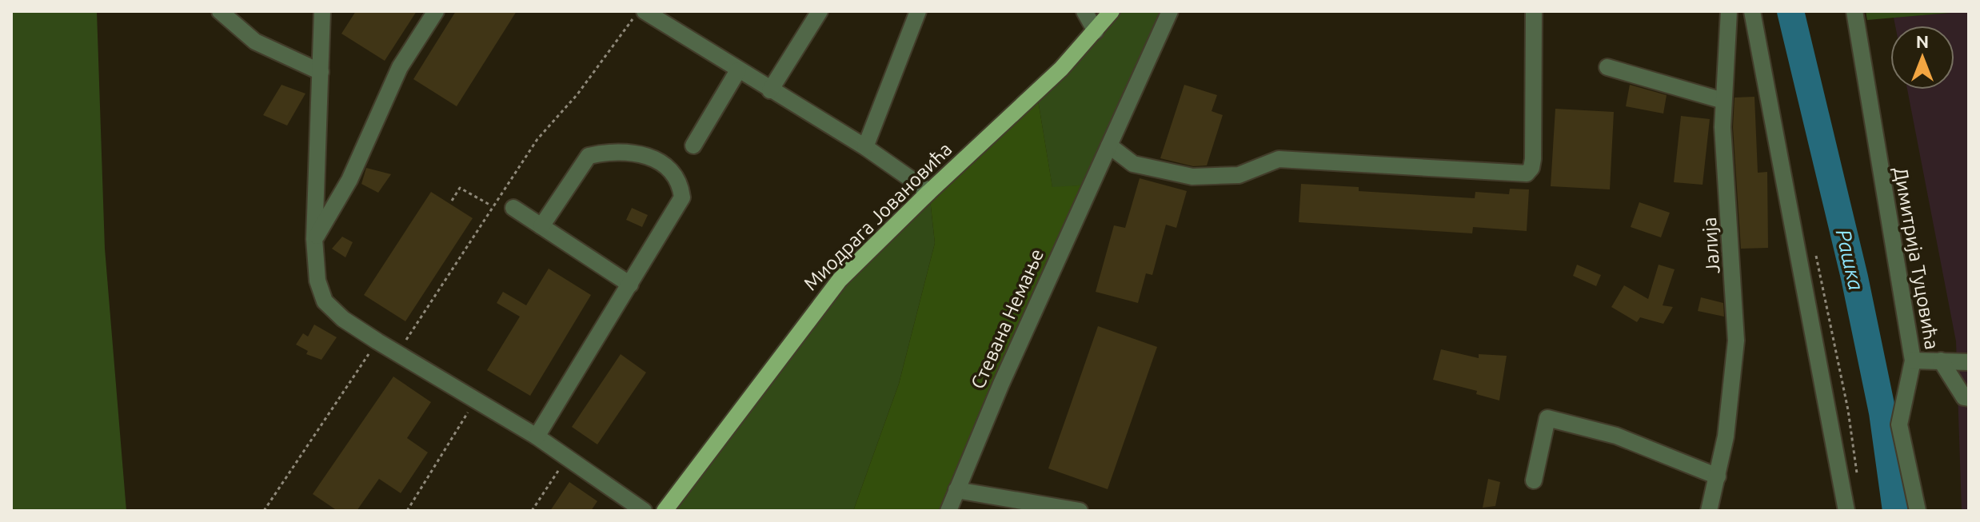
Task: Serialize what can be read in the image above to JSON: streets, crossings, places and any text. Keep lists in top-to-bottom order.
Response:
{
  "streets": {
    "main road": ["Миодрага Јовановића"],
    "street": ["Јалија", "Димитрија Туцовића", "Стевана Немање"]
  },
  "water": ["Рашка"],
  "north": "top"
}
